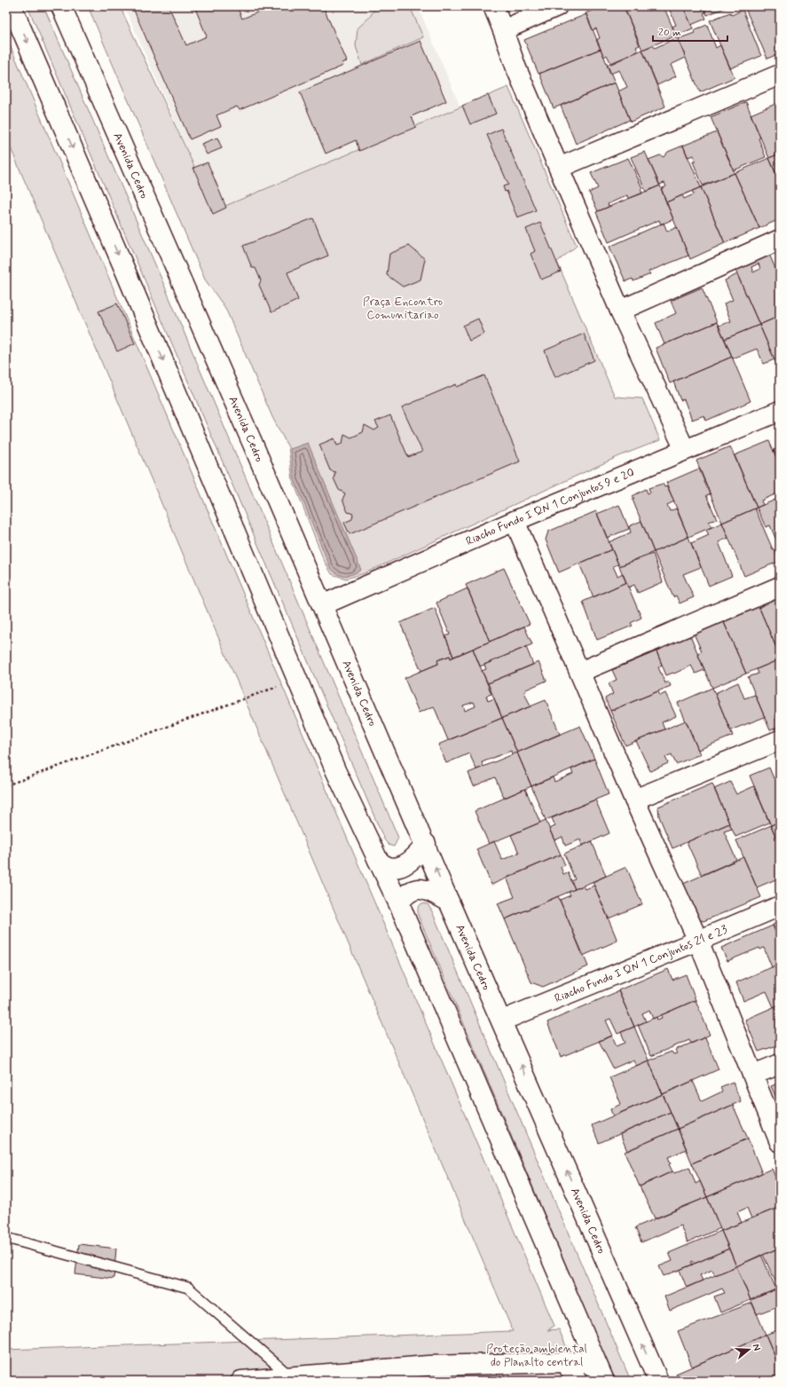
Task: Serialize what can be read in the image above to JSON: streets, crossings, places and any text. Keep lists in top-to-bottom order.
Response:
{
  "streets": {
    "street": ["Avenida Cedro", "Riacho Fundo I QN 1 Conjuntos 9 e 20", "Riacho Fundo I QN 1 Conjuntos 21 e 23"]
  },
  "crossings": [
    ["Avenida Cedro", "Riacho Fundo I QN 1 Conjuntos 9 e 20"],
    ["Avenida Cedro", "Riacho Fundo I QN 1 Conjuntos 21 e 23"]
  ],
  "parks": ["Praça Encontro Comunitariao", "Proteção ambiental do Planalto central"],
  "scale_bar": "20 m",
  "north": "right"
}
